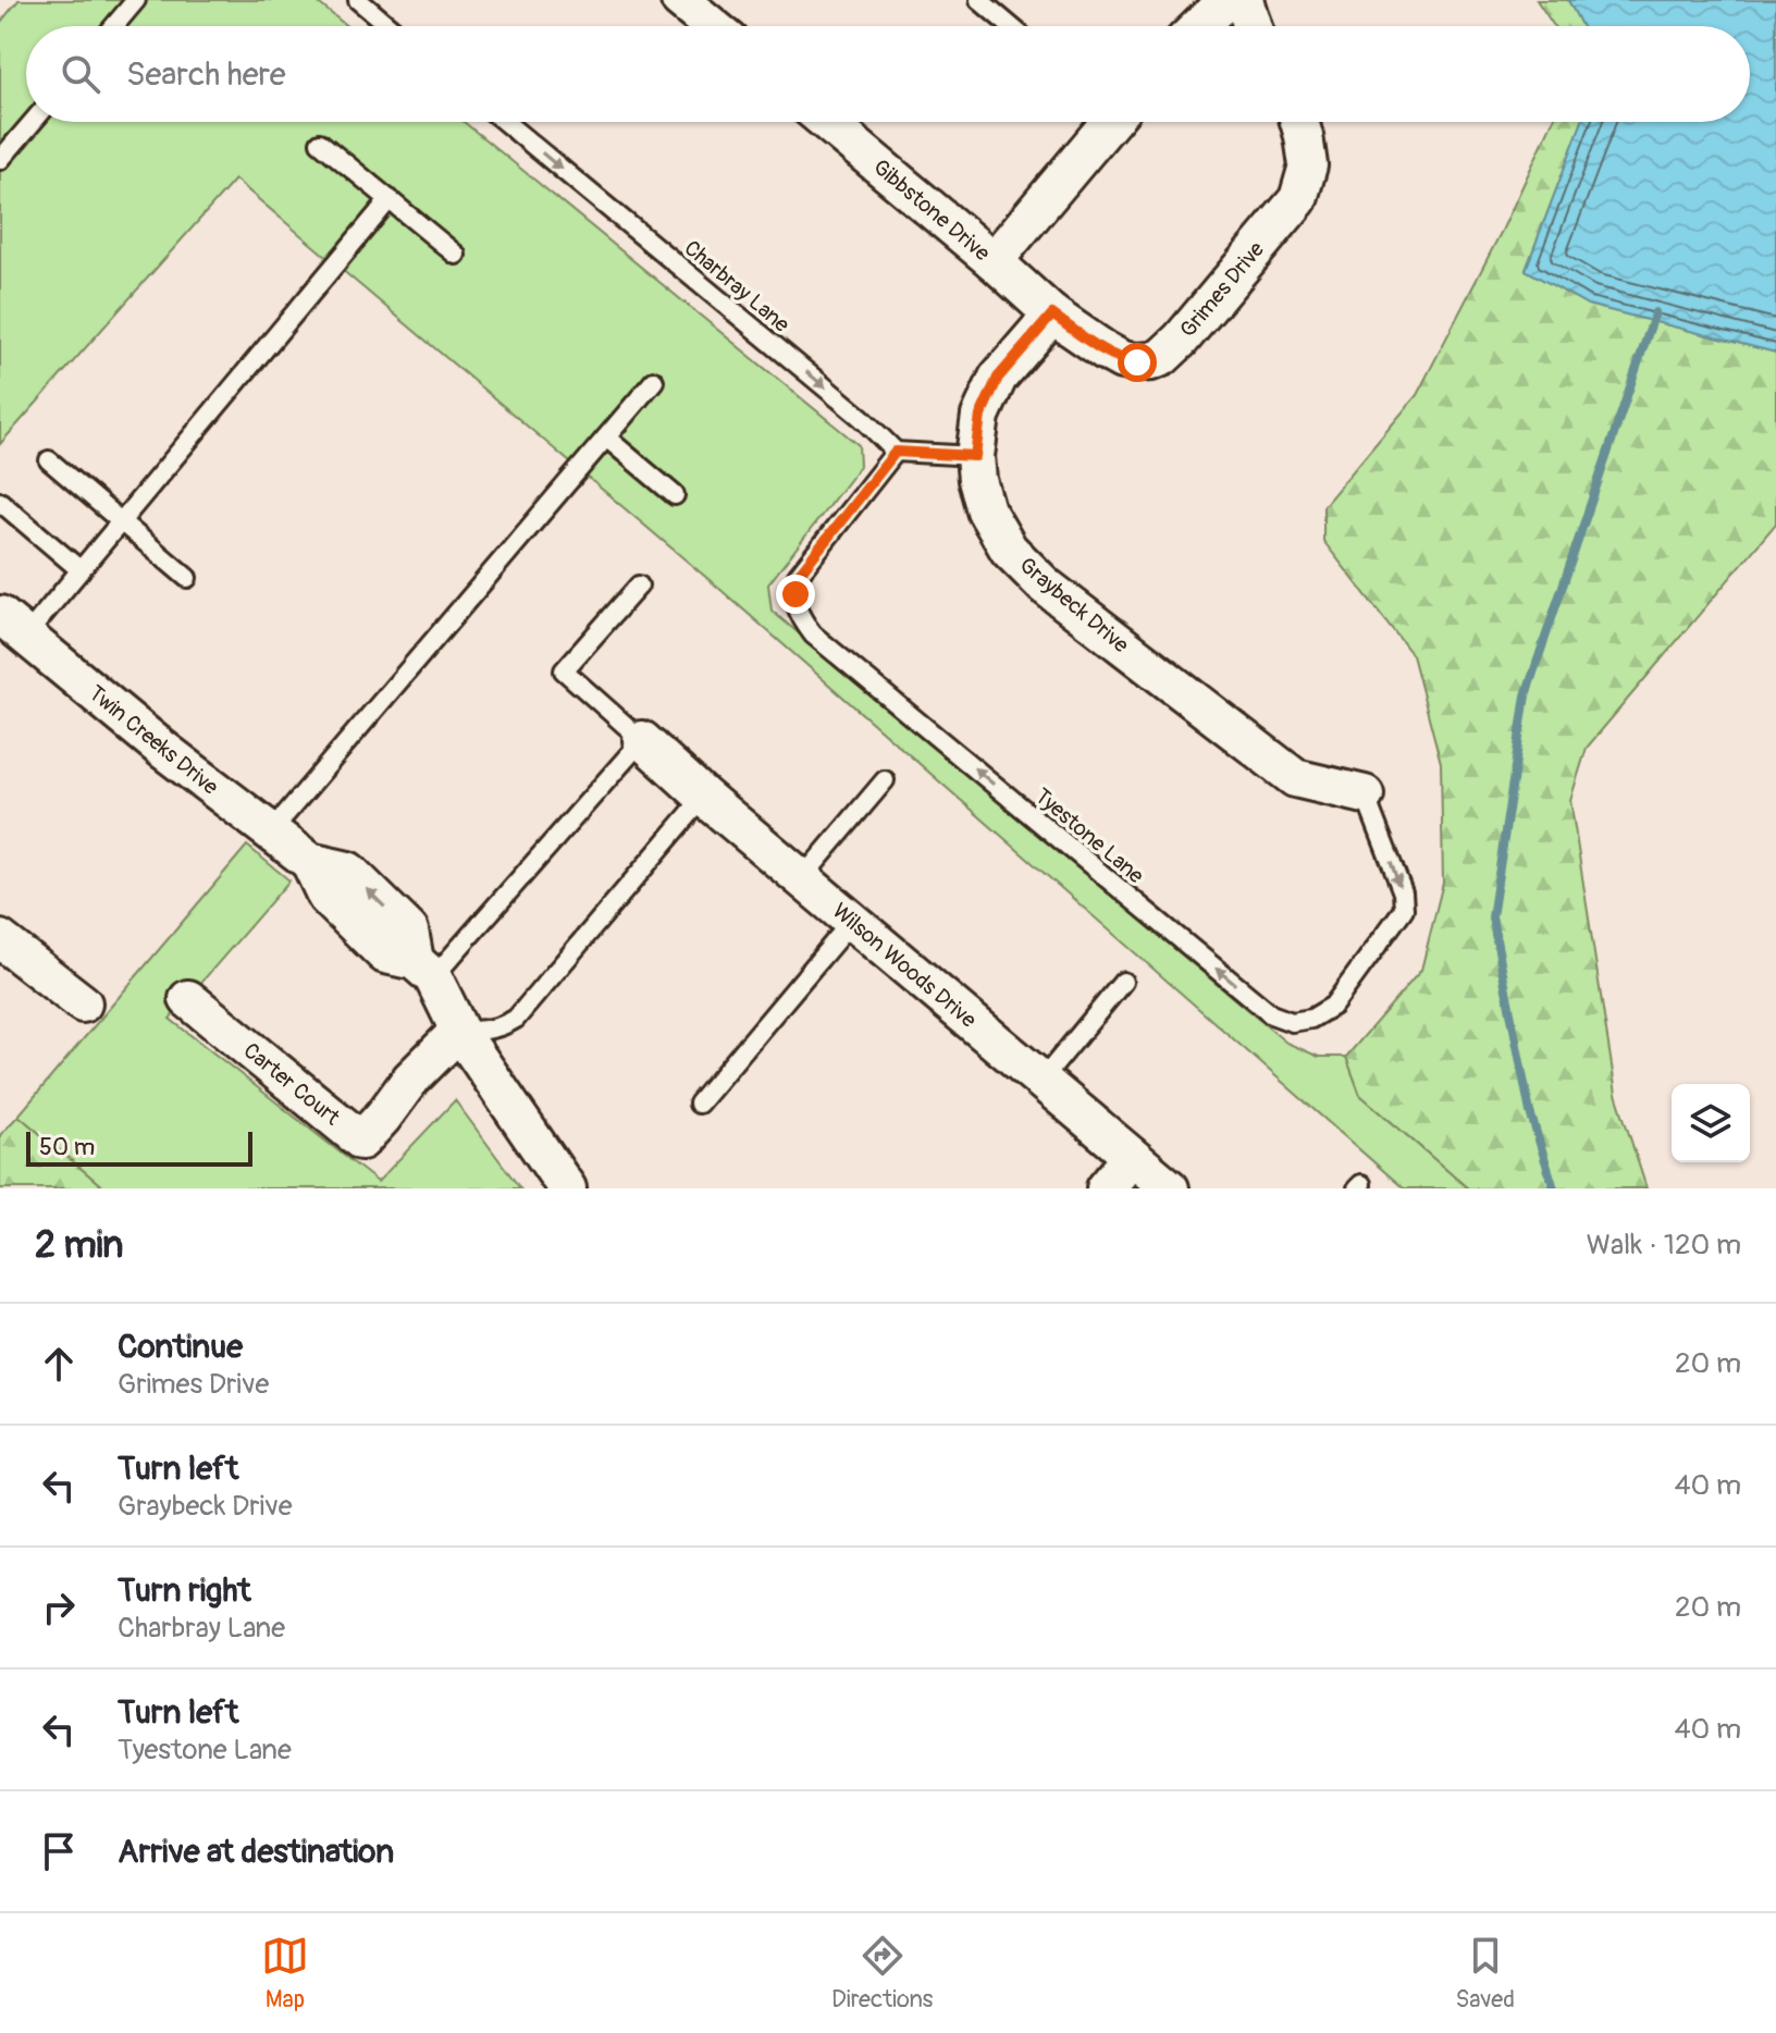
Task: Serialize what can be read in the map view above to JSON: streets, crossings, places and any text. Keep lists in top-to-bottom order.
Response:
{
  "streets": {
    "street": [
      "Gibbstone Drive",
      "Grimes Drive",
      "Graybeck Drive",
      "Twin Creeks Drive",
      "Wilson Woods Drive",
      "Carter Court"
    ],
    "lane": ["Charbray Lane", "Tyestone Lane"]
  },
  "crossings": [
    ["Gibbstone Drive", "Grimes Drive"],
    ["Gibbstone Drive", "Graybeck Drive"],
    ["Charbray Lane", "Tyestone Lane"],
    ["Grimes Drive", "Graybeck Drive"],
    ["Graybeck Drive", "Tyestone Lane"]
  ],
  "one_way": ["Charbray Lane"],
  "scale_bar": "50 m",
  "page": {
    "search": "Search here",
    "scale": "50 m",
    "heading": ["2 min", "Walk · 120 m"],
    "list": [
      ["Continue", "Grimes Drive", "20 m"],
      ["Turn left", "Graybeck Drive", "40 m"],
      ["Turn right", "Charbray Lane", "20 m"],
      ["Turn left", "Tyestone Lane", "40 m"],
      "Arrive at destination"
    ],
    "nav": ["Map", "Directions", "Saved"]
  }
}
